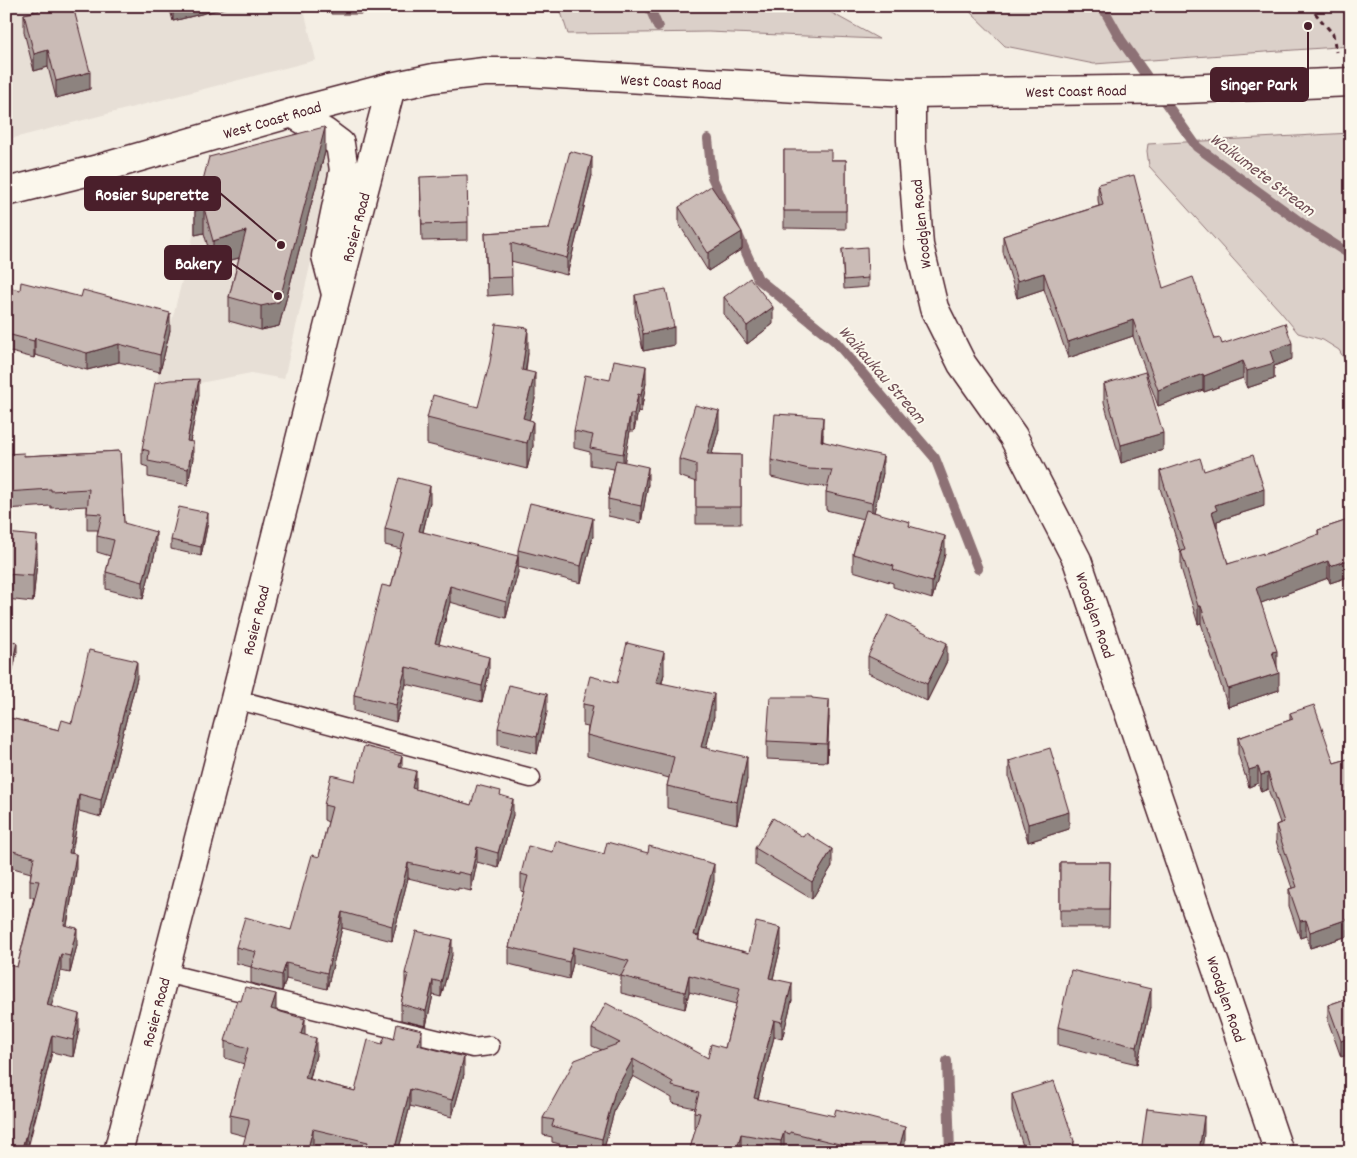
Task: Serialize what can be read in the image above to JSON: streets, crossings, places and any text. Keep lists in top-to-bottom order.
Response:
{
  "streets": {
    "street": ["West Coast Road", "Woodglen Road", "Rosier Road"]
  },
  "crossings": [
    ["West Coast Road", "Woodglen Road"],
    ["West Coast Road", "Rosier Road"]
  ],
  "water": ["Waikumete Stream", "Waikaukau Stream"],
  "places": ["Singer Park", "Rosier Superette", "Bakery"]
}
